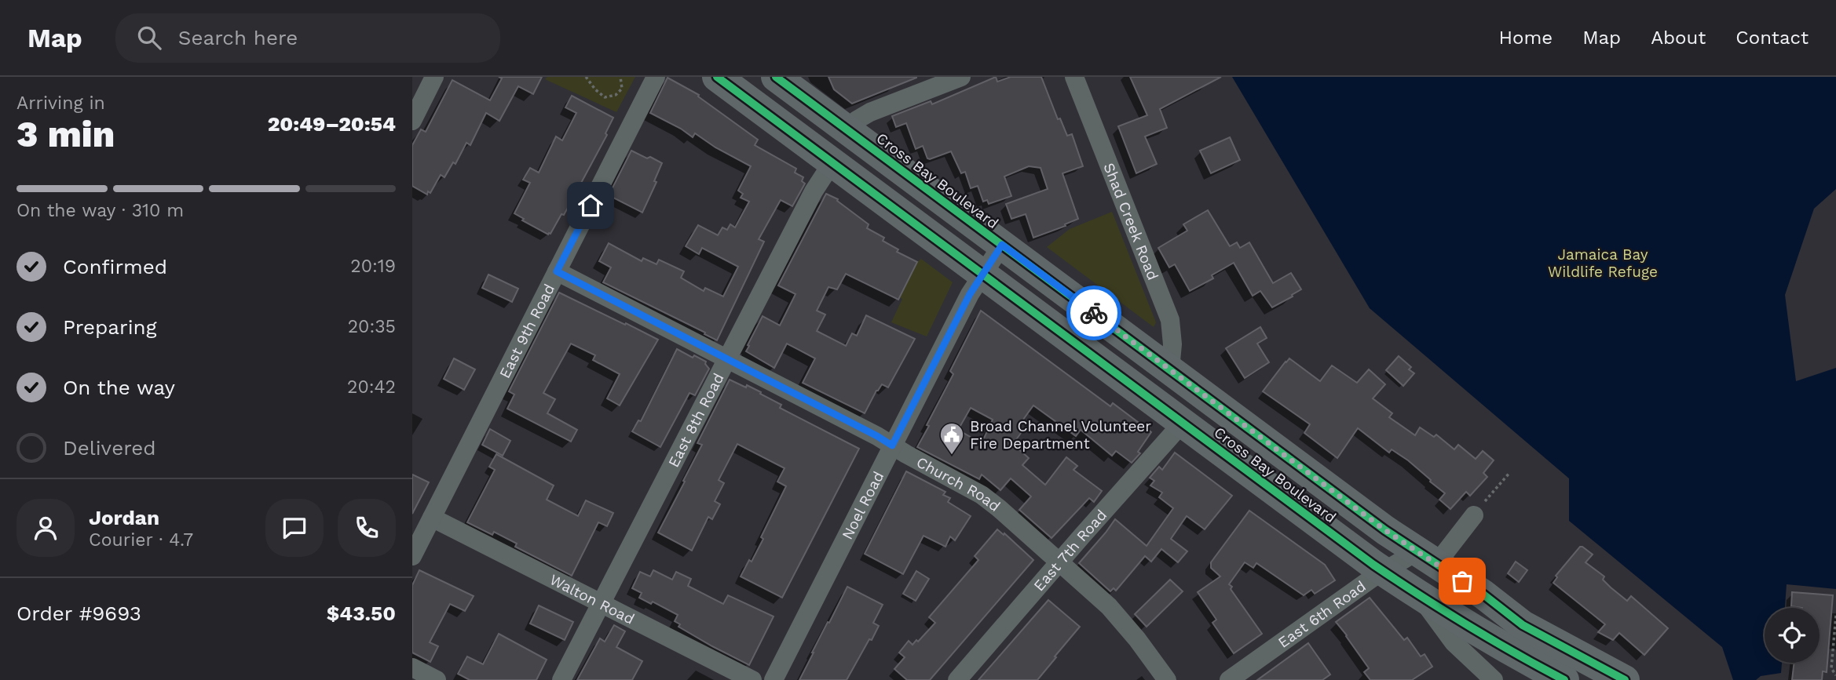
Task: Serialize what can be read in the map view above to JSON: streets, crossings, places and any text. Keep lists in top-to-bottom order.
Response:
{
  "streets": {
    "main road": ["Cross Bay Boulevard"],
    "street": [
      "Shad Creek Road",
      "East 9th Road",
      "East 8th Road",
      "Church Road",
      "Noel Road",
      "East 7th Road",
      "Walton Road",
      "East 6th Road"
    ]
  },
  "crossings": [
    ["Cross Bay Boulevard", "Shad Creek Road"],
    ["Cross Bay Boulevard", "East 8th Road"],
    ["Cross Bay Boulevard", "Noel Road"],
    ["Cross Bay Boulevard", "East 7th Road"],
    ["Cross Bay Boulevard", "East 6th Road"],
    ["East 9th Road", "Church Road"],
    ["East 9th Road", "Walton Road"],
    ["East 8th Road", "Church Road"],
    ["East 8th Road", "Walton Road"],
    ["Church Road", "Noel Road"],
    ["Church Road", "East 7th Road"]
  ],
  "parks": ["Jamaica Bay Wildlife Refuge"],
  "places": {
    "public building": ["Broad Channel Volunteer Fire Department"]
  },
  "page": {
    "header": "Map",
    "search": "Search here",
    "nav": [
      "Home",
      "Map",
      "About",
      "Contact"
    ],
    "heading": ["3 min", "Arriving in", "20:49–20:54"],
    "panel": [
      "Jordan",
      "Courier · 4.7",
      "Order #9693",
      "$43.50"
    ],
    "bar": "On the way · 310 m",
    "list": [
      ["Confirmed", "20:19"],
      ["Preparing", "20:35"],
      ["On the way", "20:42"],
      "Delivered"
    ]
  }
}
